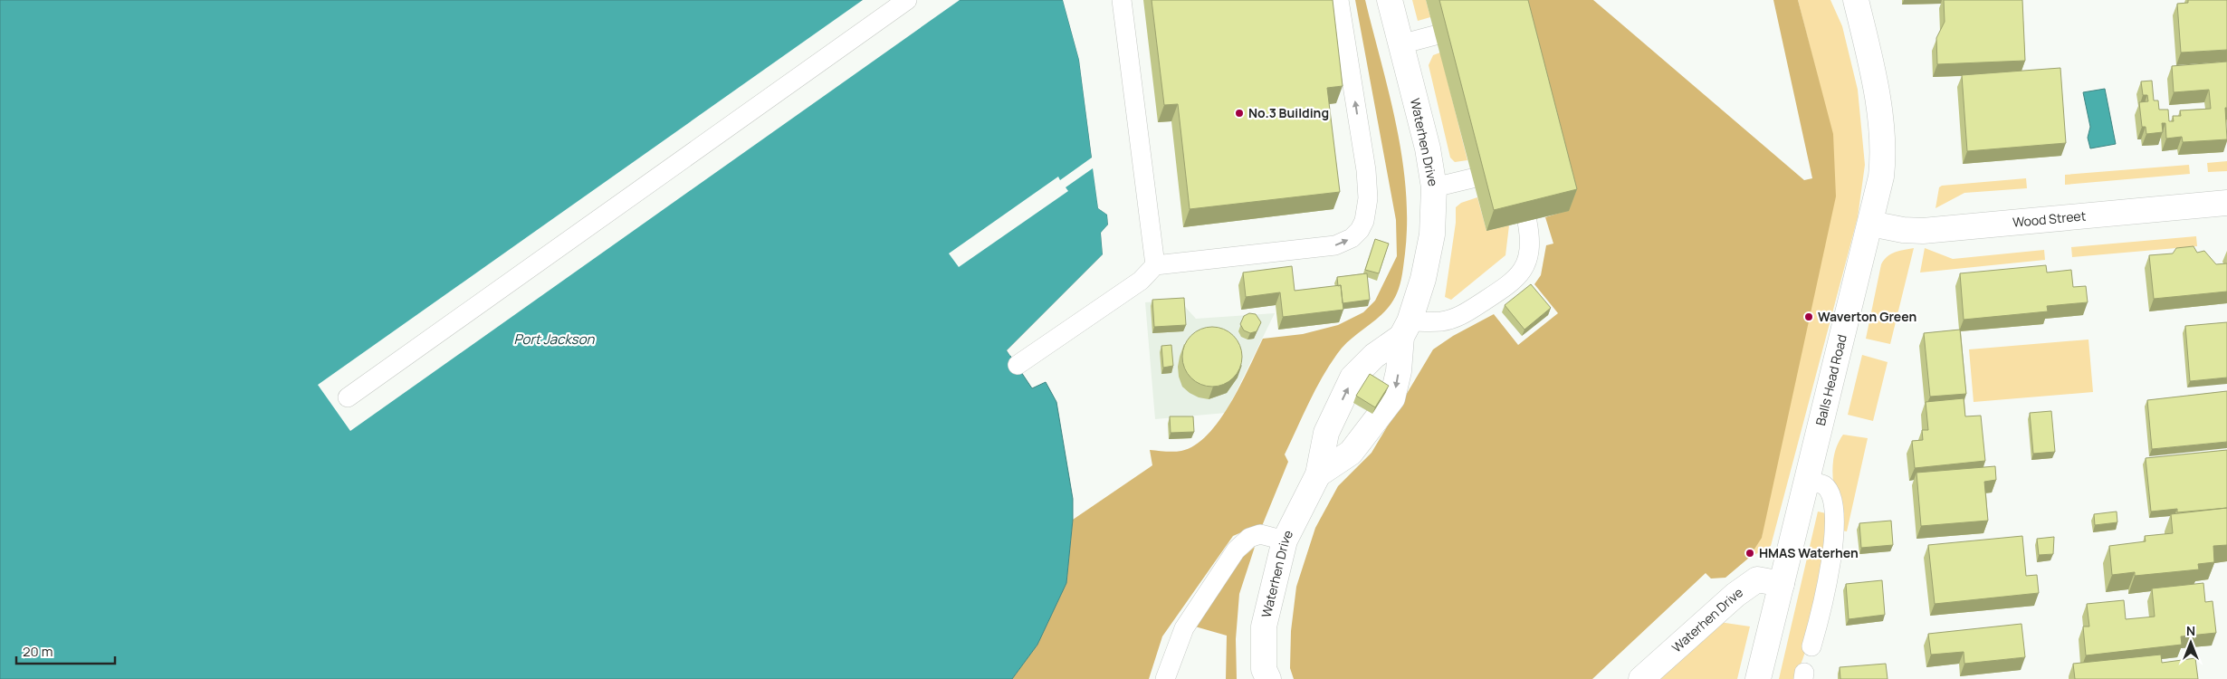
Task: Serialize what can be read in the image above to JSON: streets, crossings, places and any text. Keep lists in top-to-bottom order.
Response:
{
  "streets": {
    "street": ["Waterhen Drive", "Wood Street", "Balls Head Road"]
  },
  "crossings": [
    ["Waterhen Drive", "Balls Head Road"],
    ["Wood Street", "Balls Head Road"]
  ],
  "water": ["Port Jackson"],
  "places": ["No.3 Building", "Waverton Green", "HMAS Waterhen"],
  "scale_bar": "20 m",
  "north": "top"
}
